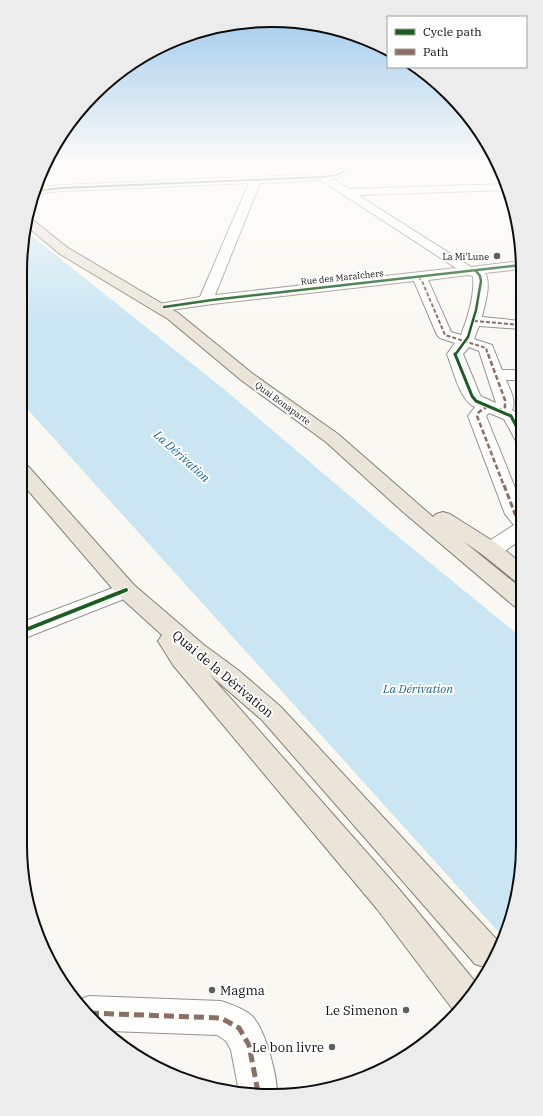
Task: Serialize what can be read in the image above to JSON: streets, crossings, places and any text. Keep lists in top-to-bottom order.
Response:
{
  "streets": {
    "main road": ["Quai Bonaparte", "Quai de la Dérivation"],
    "street": ["Rue des Maraîchers"]
  },
  "crossings": [
    ["Rue des Maraîchers", "Quai Bonaparte"]
  ],
  "water": ["La Dérivation"],
  "places": [
    "La Mi'Lune",
    "Magma",
    "Le Simenon",
    "Le bon livre"
  ],
  "legend": ["Cycle path", "Path"]
}
